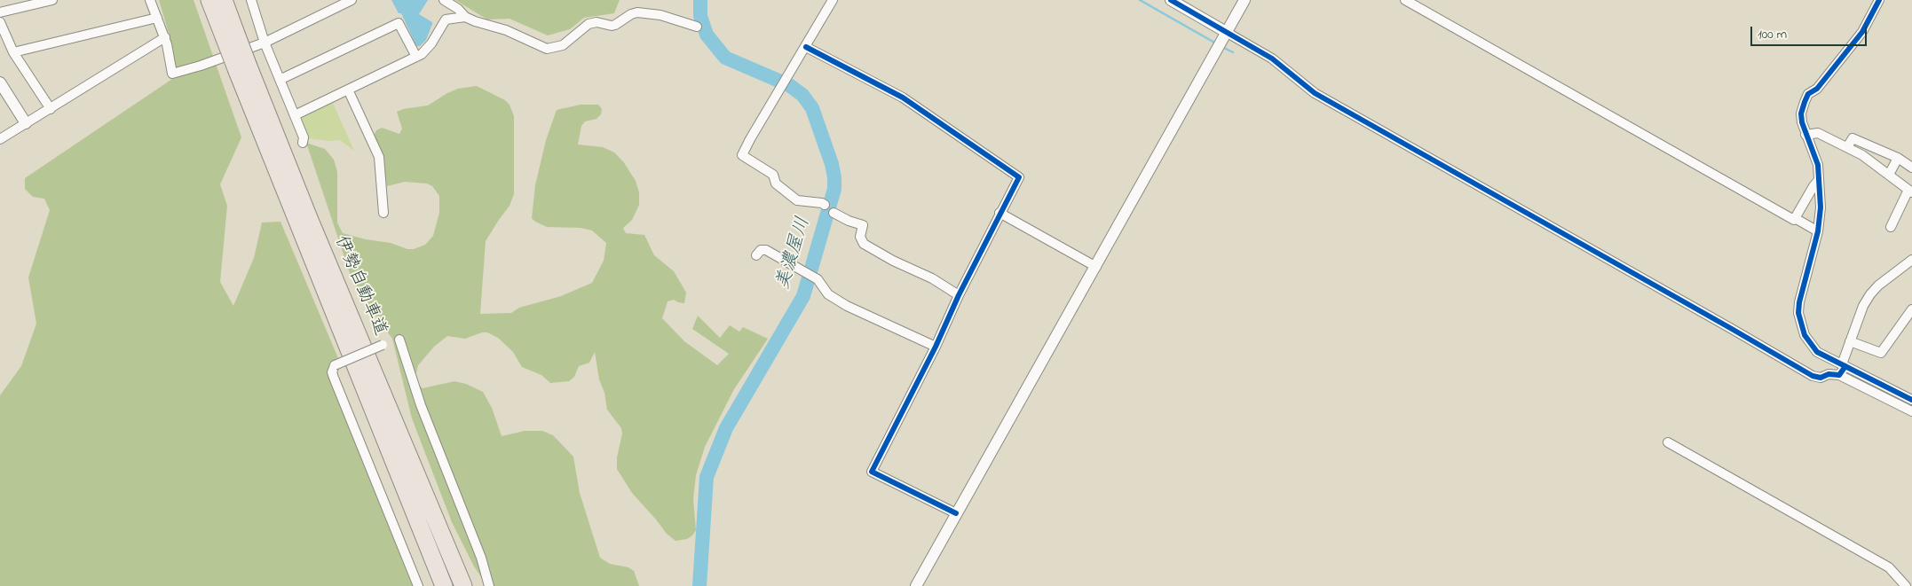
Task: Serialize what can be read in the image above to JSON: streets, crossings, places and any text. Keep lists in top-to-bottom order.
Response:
{
  "streets": {
    "highway": ["伊勢自動車道"]
  },
  "water": ["美濃屋川"],
  "scale_bar": "100 m"
}
